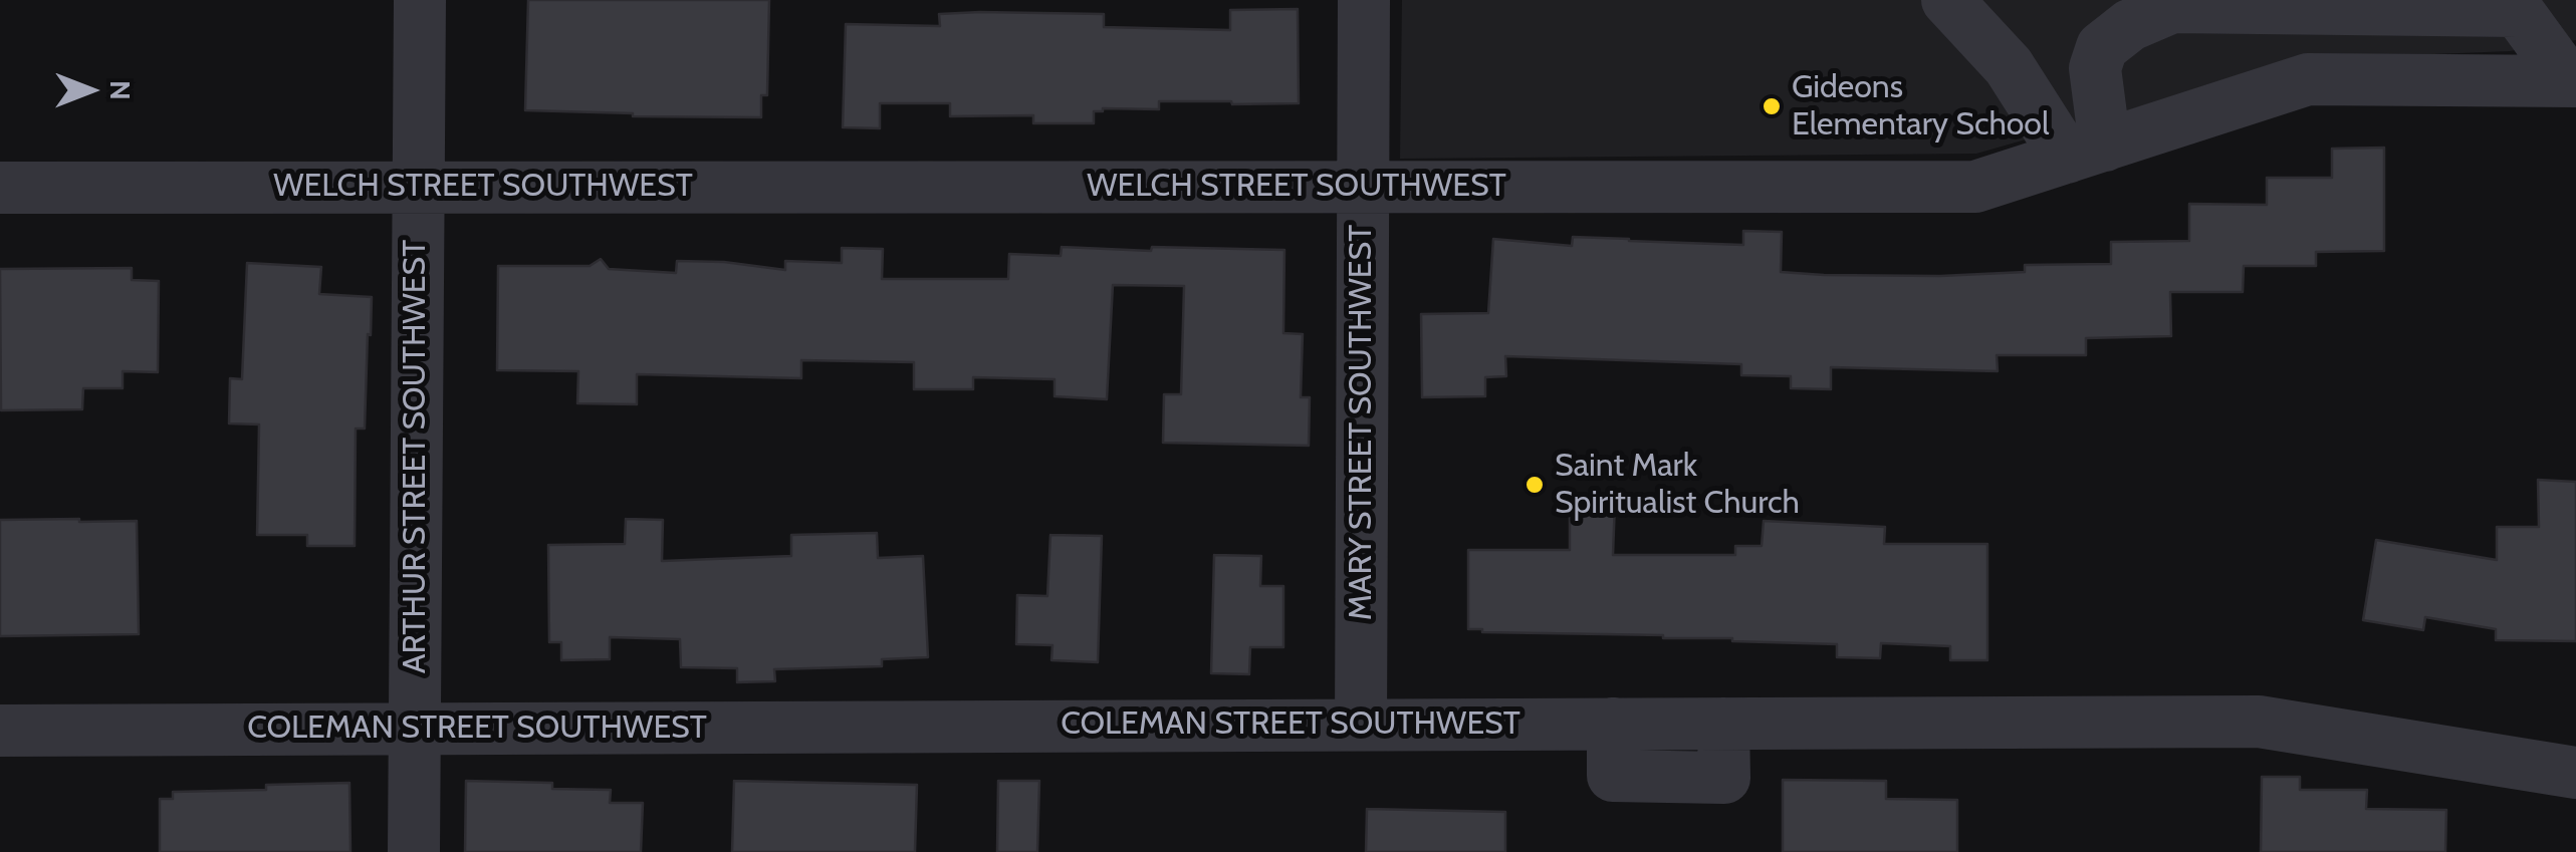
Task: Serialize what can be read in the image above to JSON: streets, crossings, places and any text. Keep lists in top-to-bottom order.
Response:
{
  "streets": {
    "street": [
      "WELCH STREET SOUTHWEST",
      "MARY STREET SOUTHWEST",
      "ARTHUR STREET SOUTHWEST",
      "COLEMAN STREET SOUTHWEST"
    ]
  },
  "crossings": [
    ["WELCH STREET SOUTHWEST", "MARY STREET SOUTHWEST"],
    ["WELCH STREET SOUTHWEST", "ARTHUR STREET SOUTHWEST"],
    ["MARY STREET SOUTHWEST", "COLEMAN STREET SOUTHWEST"],
    ["ARTHUR STREET SOUTHWEST", "COLEMAN STREET SOUTHWEST"]
  ],
  "places": ["Gideons Elementary School", "Saint Mark Spiritualist Church"],
  "north": "right"
}
